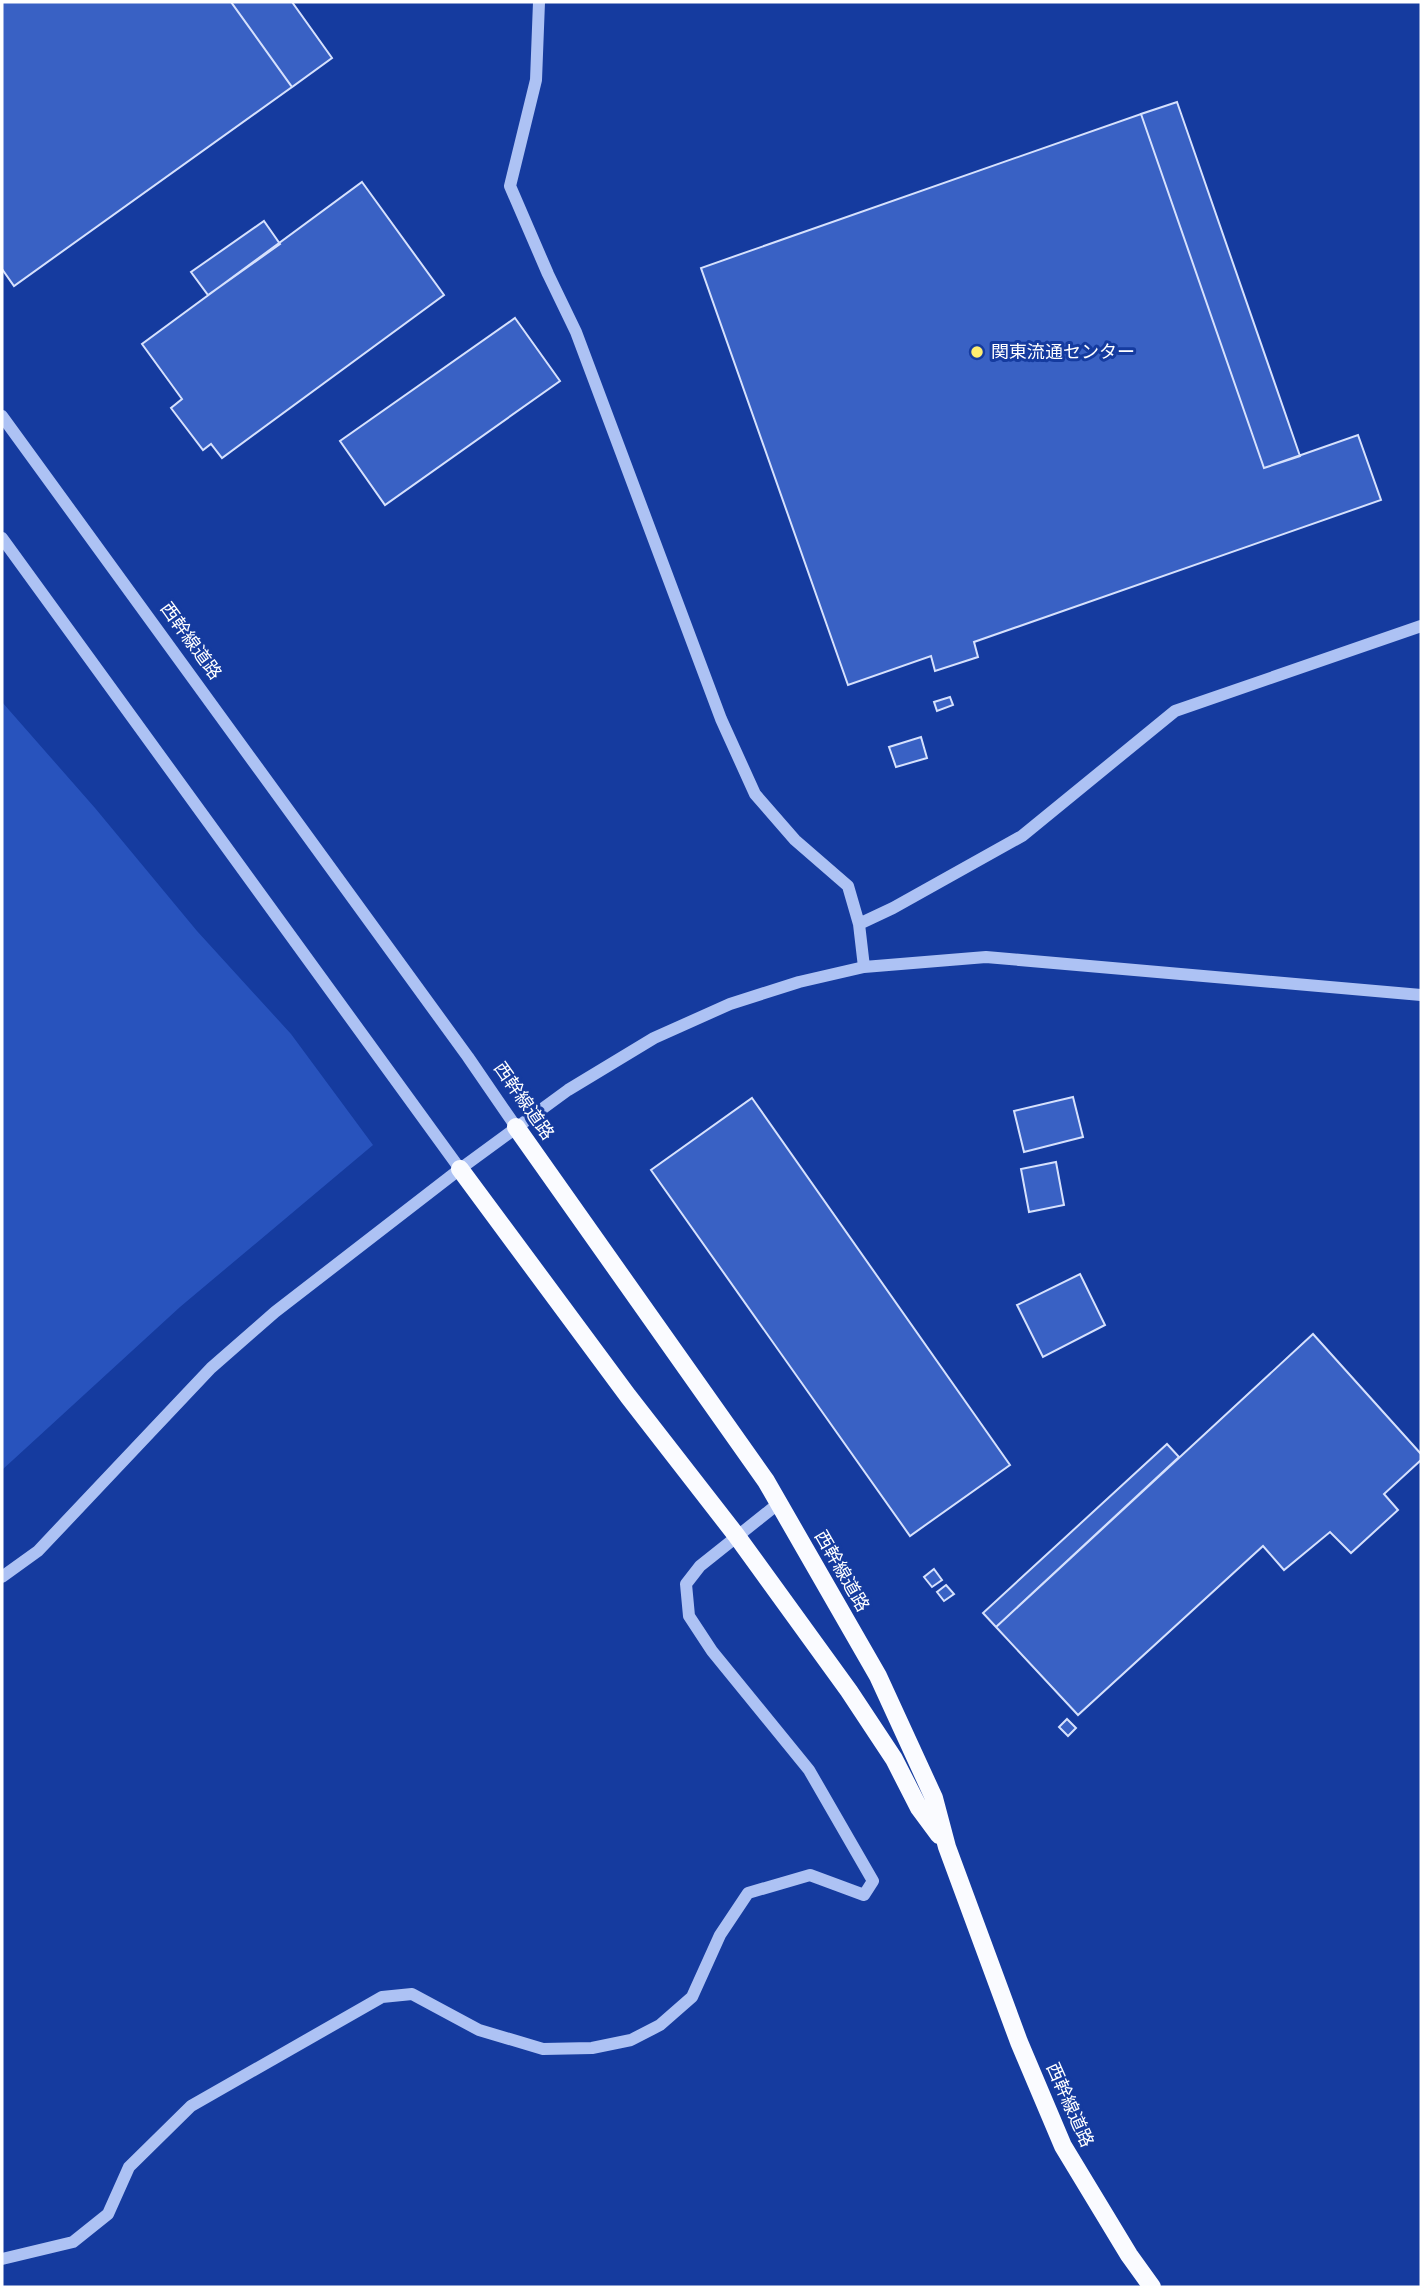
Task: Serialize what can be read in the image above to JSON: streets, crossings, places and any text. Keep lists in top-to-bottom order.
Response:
{
  "streets": {
    "main road": ["西幹線道路"]
  },
  "places": ["関東流通センター"]
}
